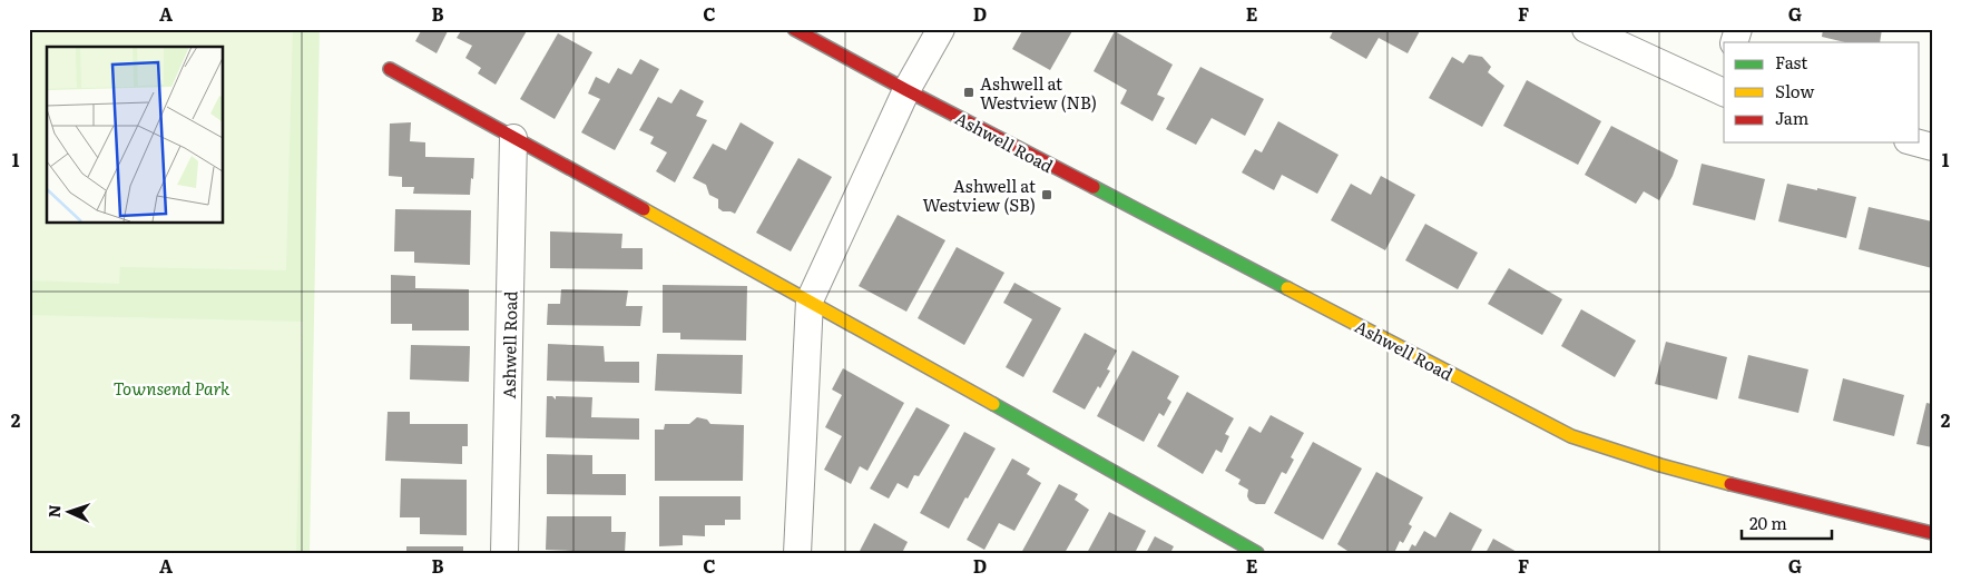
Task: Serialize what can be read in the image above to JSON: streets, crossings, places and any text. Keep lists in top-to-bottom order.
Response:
{
  "streets": {
    "street": ["Ashwell Road"]
  },
  "parks": ["Townsend Park"],
  "places": {
    "transit": ["Ashwell at Westview (NB)", "Ashwell at Westview (SB)"]
  },
  "legend": ["Fast", "Slow", "Jam"],
  "scale_bar": "20 m",
  "north": "left",
  "grid": {
    "columns": [
      "A",
      "B",
      "C",
      "D",
      "E",
      "F",
      "G"
    ],
    "rows": ["1", "2"]
  }
}
